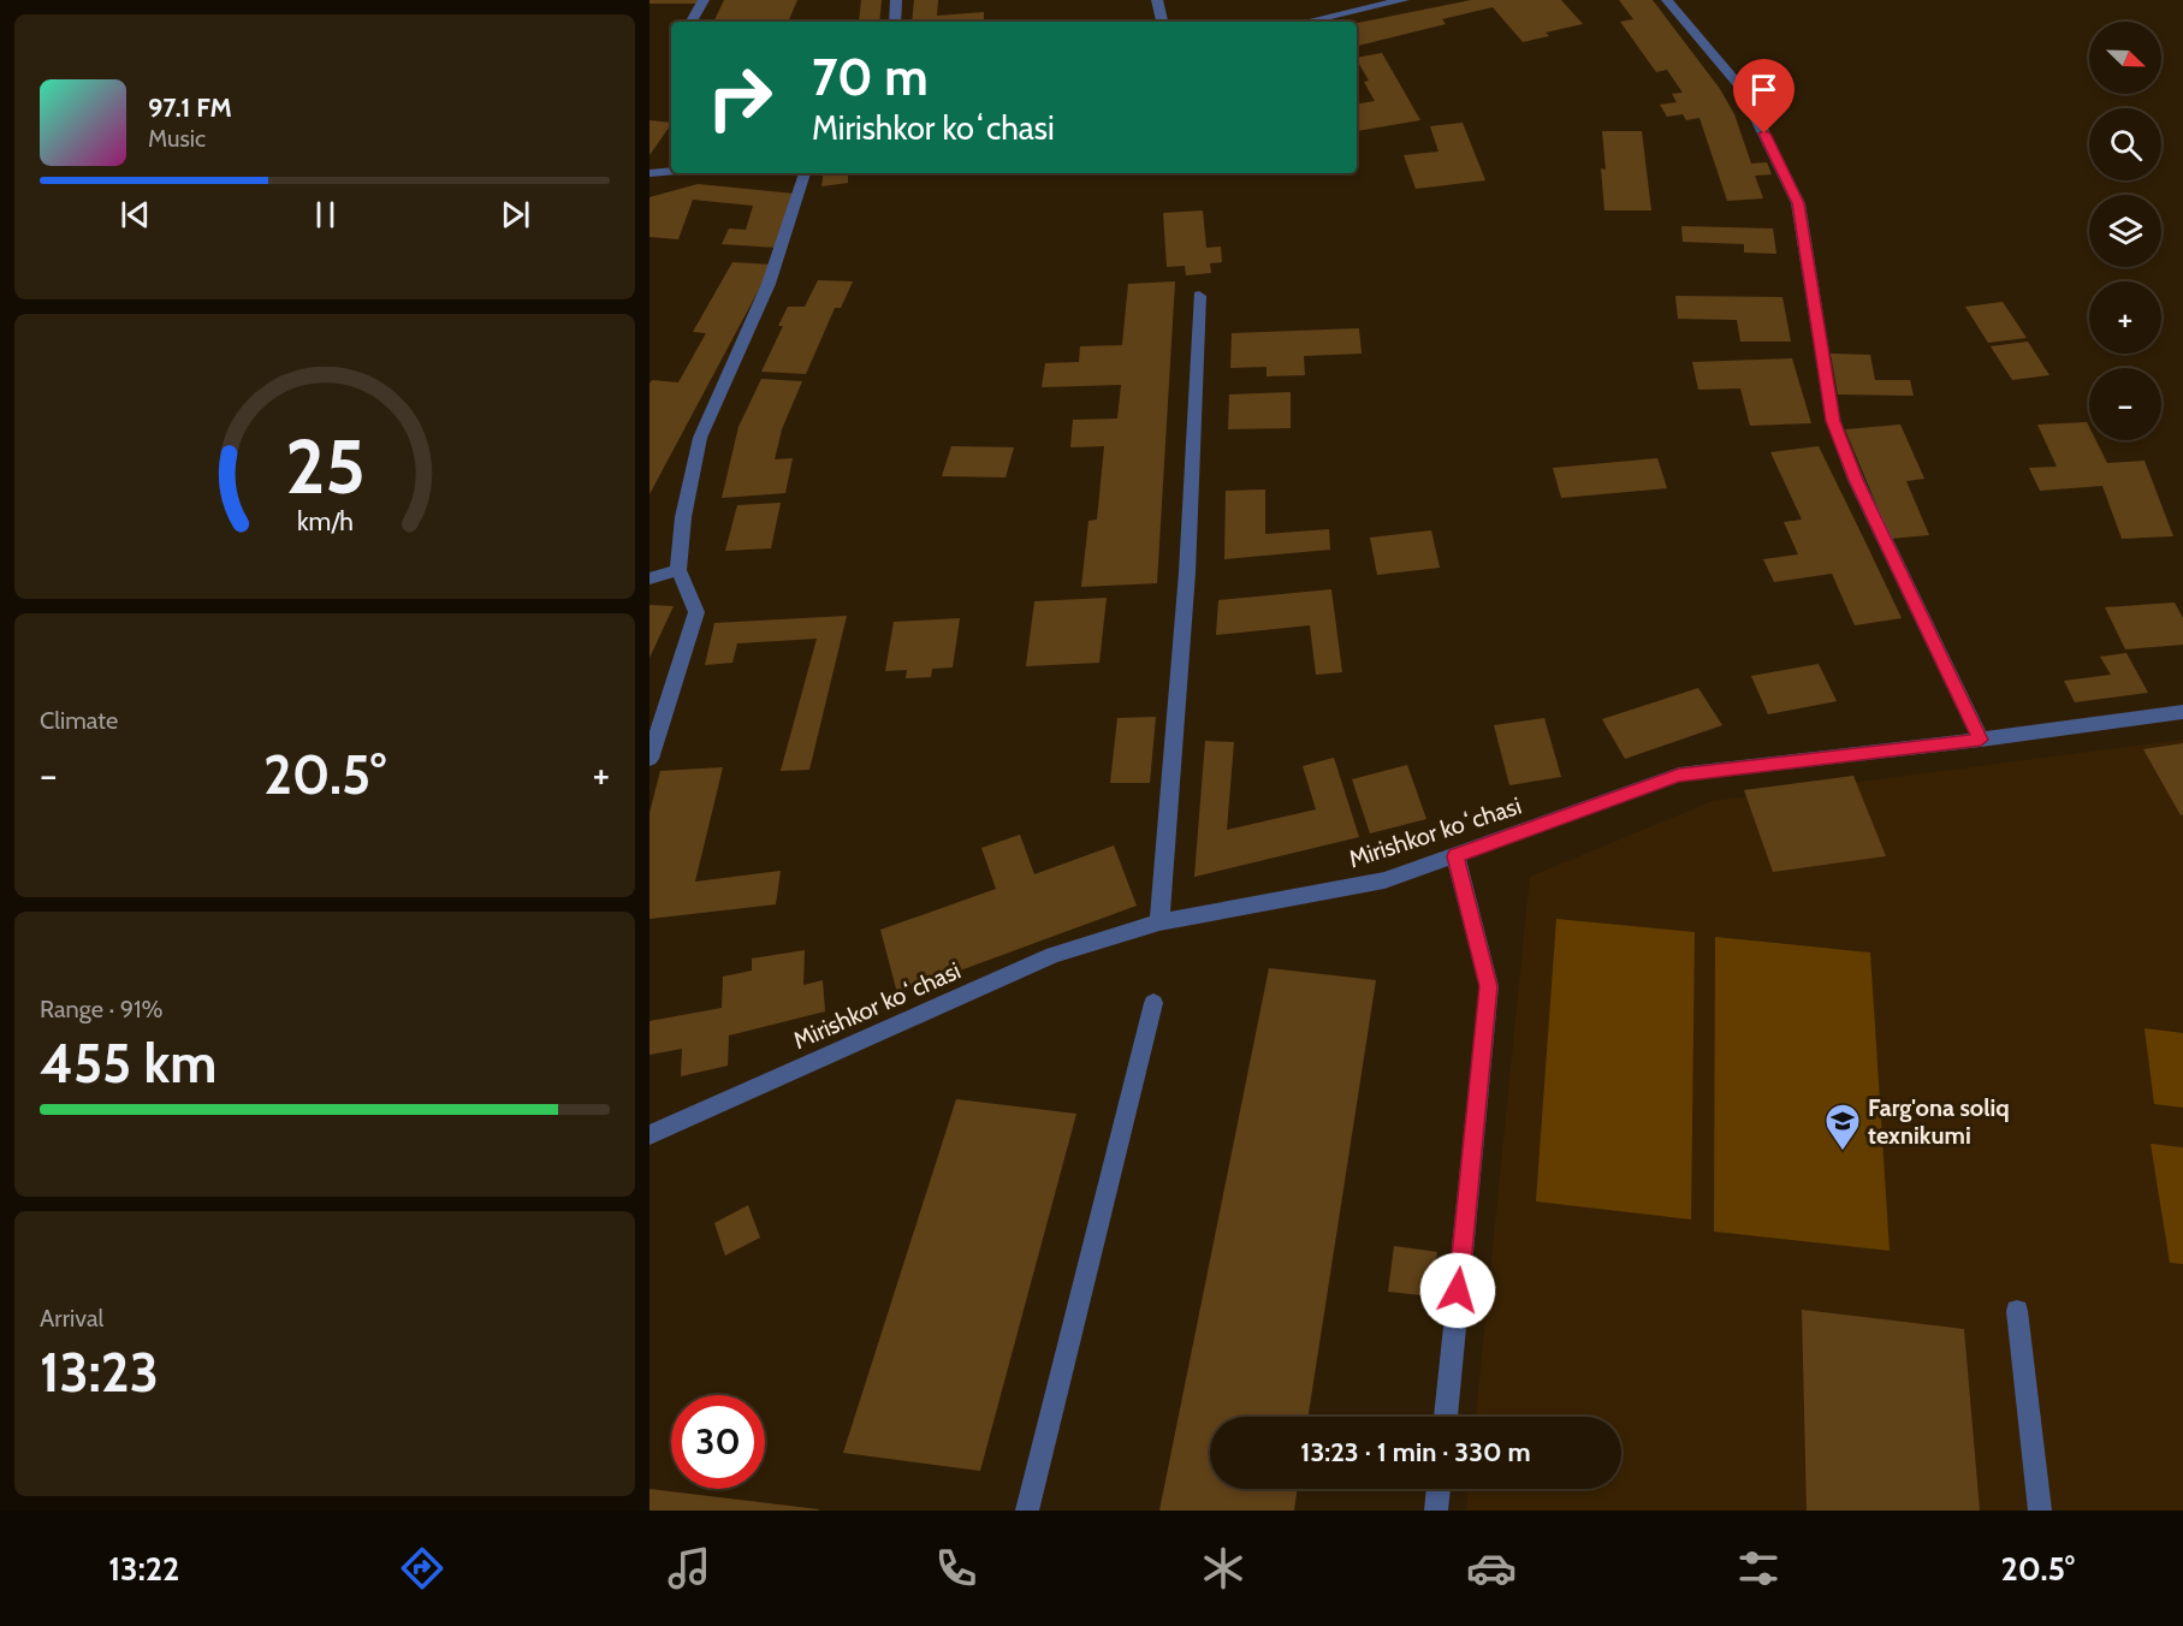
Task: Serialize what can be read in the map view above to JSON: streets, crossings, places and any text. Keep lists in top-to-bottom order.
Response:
{
  "streets": {
    "street": ["Mirishkor koʻchasi"]
  },
  "places": {
    "school or university": ["Farg'ona soliq texnikumi"]
  },
  "north": "bottom right",
  "page": {
    "map_buttons": ["+", "−"],
    "turn": ["70 m", "Mirishkor koʻchasi"],
    "song": ["97.1 FM", "Music"],
    "tile": [
      "Climate",
      ["Range · 91%", "455 km"],
      ["Arrival", "13:23"]
    ],
    "heat": ["−", "20.5°", "+"],
    "limit": "30",
    "trip": "13:23 · 1 min · 330 m",
    "tabs": ["13:22", "20.5°"],
    "gauge": ["25", "km/h"]
  }
}
